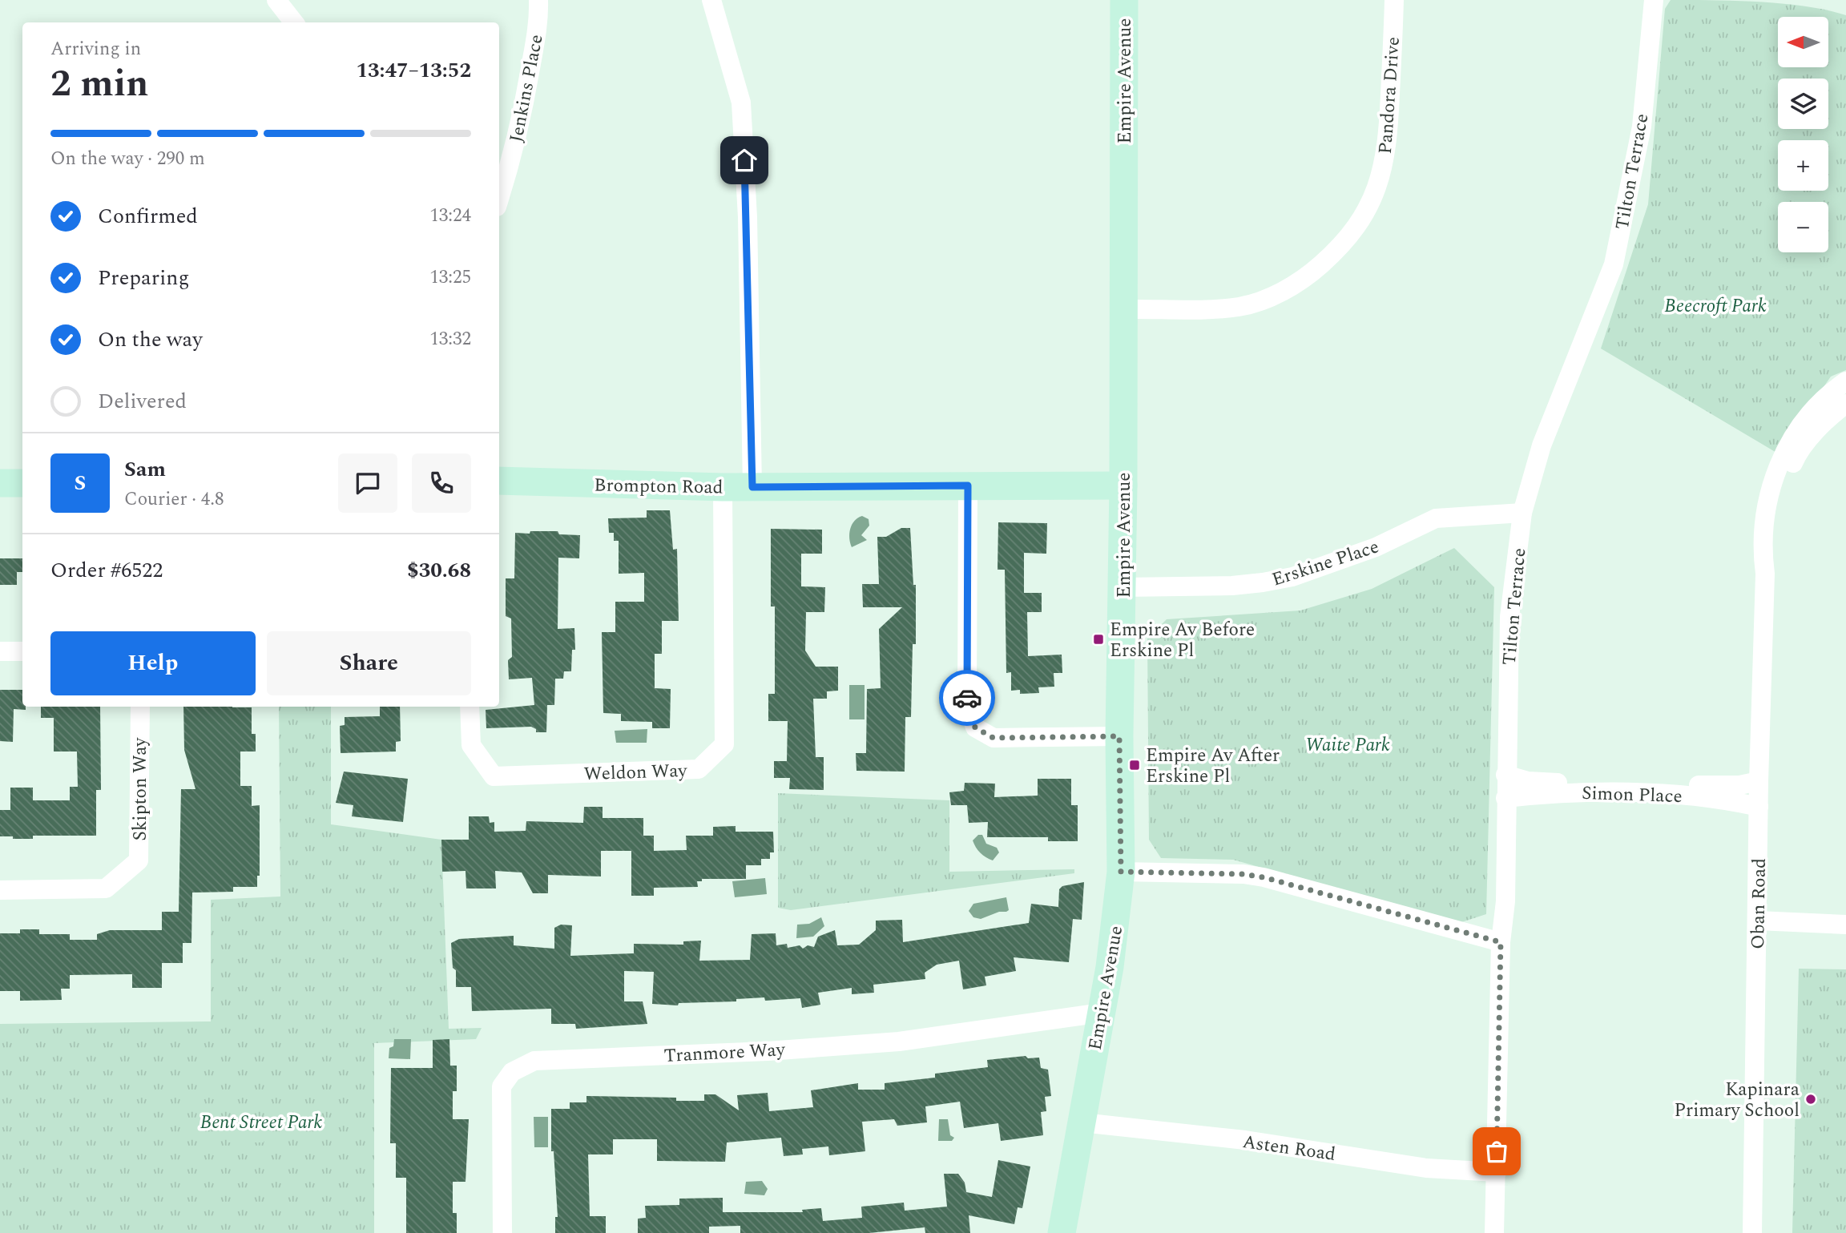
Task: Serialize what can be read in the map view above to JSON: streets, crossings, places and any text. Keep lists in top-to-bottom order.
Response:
{
  "streets": {
    "street": [
      "Empire Avenue",
      "Jenkins Place",
      "Pandora Drive",
      "Tilton Terrace",
      "Brompton Road",
      "Erskine Place",
      "Weldon Way",
      "Skipton Way",
      "Simon Place",
      "Oban Road",
      "Tranmore Way",
      "Asten Road"
    ]
  },
  "crossings": [
    ["Empire Avenue", "Pandora Drive"],
    ["Empire Avenue", "Brompton Road"],
    ["Empire Avenue", "Erskine Place"],
    ["Empire Avenue", "Tranmore Way"],
    ["Empire Avenue", "Asten Road"],
    ["Tilton Terrace", "Erskine Place"],
    ["Tilton Terrace", "Simon Place"],
    ["Tilton Terrace", "Asten Road"],
    ["Brompton Road", "Weldon Way"],
    ["Simon Place", "Oban Road"]
  ],
  "parks": ["Beecroft Park", "Waite Park", "Bent Street Park"],
  "places": {
    "transit": ["Empire Av Before Erskine Pl", "Empire Av After Erskine Pl"],
    "other": ["Kapinara Primary School"]
  },
  "north": "left",
  "page": {
    "map_buttons": ["+", "−"],
    "heading": ["2 min", "Arriving in", "13:47–13:52"],
    "panel": [
      "Sam",
      "Courier · 4.8",
      "Order #6522",
      "$30.68"
    ],
    "bar": "On the way · 290 m",
    "list": [
      ["Confirmed", "13:24"],
      ["Preparing", "13:25"],
      ["On the way", "13:32"],
      "Delivered"
    ],
    "round": "S",
    "buttons": ["Help", "Share"]
  }
}
